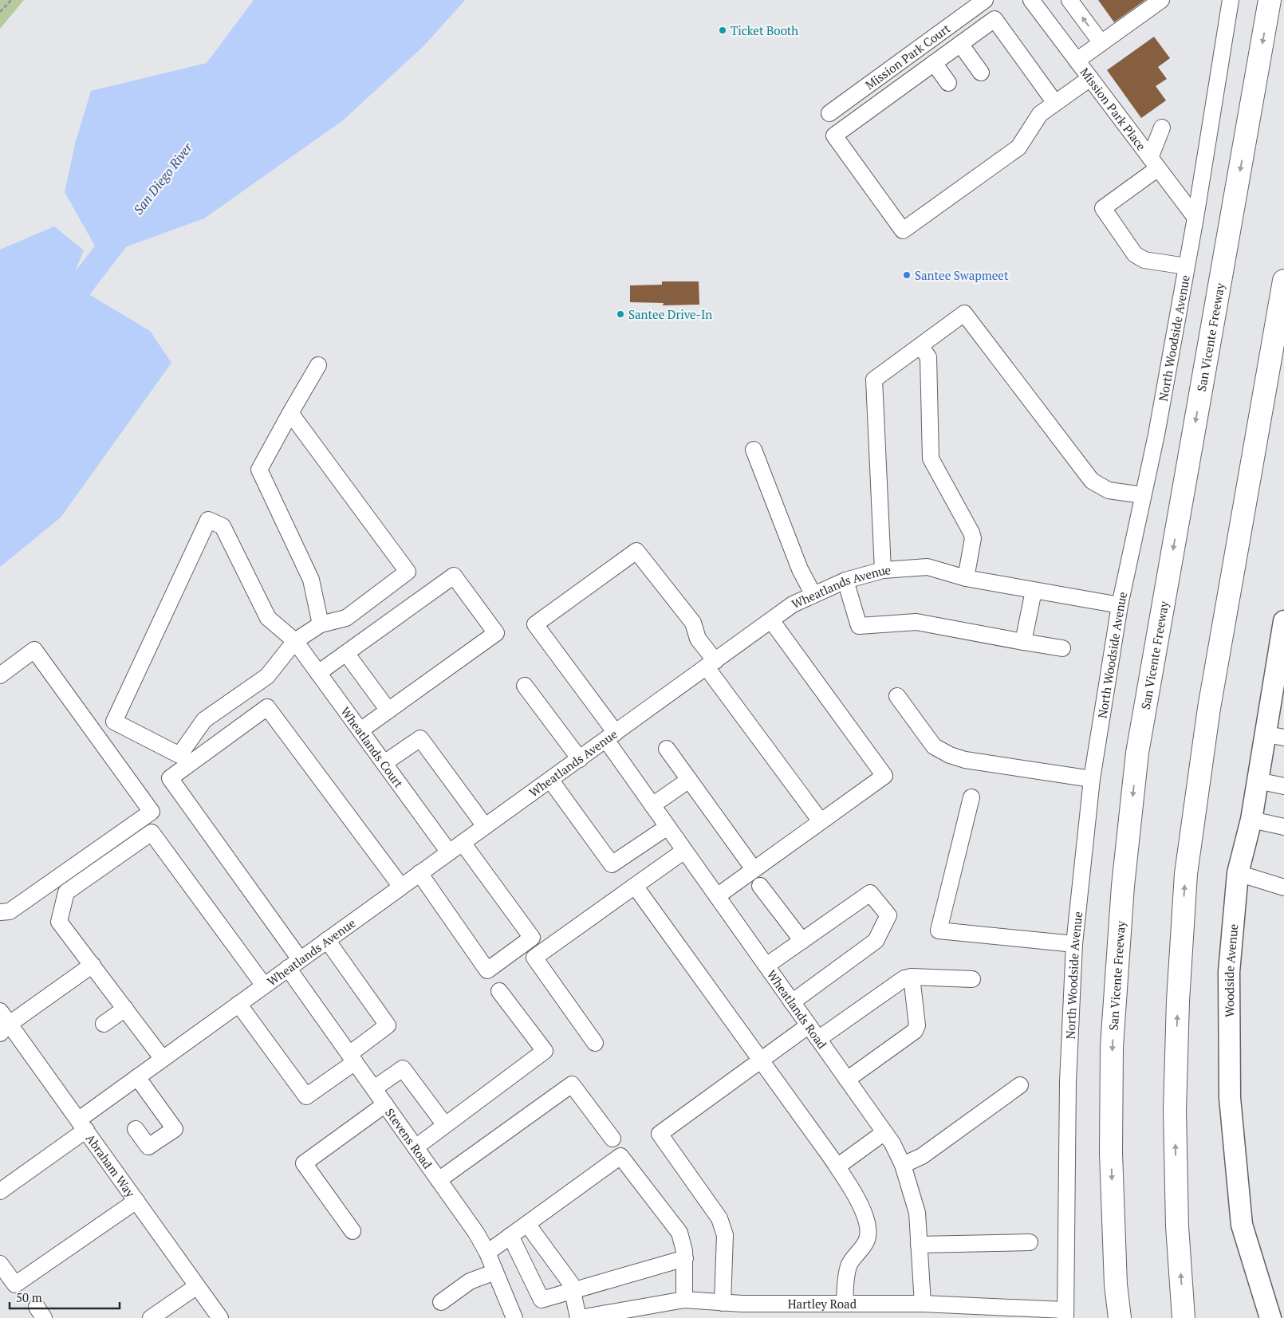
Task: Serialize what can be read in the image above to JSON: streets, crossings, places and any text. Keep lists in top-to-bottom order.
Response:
{
  "streets": {
    "highway": ["San Vicente Freeway"],
    "main road": ["Woodside Avenue"],
    "street": [
      "Mission Park Court",
      "Mission Park Place",
      "North Woodside Avenue",
      "Wheatlands Avenue",
      "Wheatlands Court",
      "Wheatlands Road",
      "Stevens Road",
      "Abraham Way",
      "Hartley Road"
    ]
  },
  "crossings": [
    ["Mission Park Place", "North Woodside Avenue"],
    ["North Woodside Avenue", "Wheatlands Avenue"],
    ["North Woodside Avenue", "Hartley Road"],
    ["Wheatlands Avenue", "Wheatlands Court"],
    ["Wheatlands Avenue", "Wheatlands Road"],
    ["Wheatlands Avenue", "Stevens Road"],
    ["Wheatlands Avenue", "Abraham Way"],
    ["Wheatlands Road", "Hartley Road"]
  ],
  "water": ["San Diego River"],
  "places": ["Ticket Booth", "Santee Swapmeet", "Santee Drive-In"],
  "scale_bar": "50 m"
}
